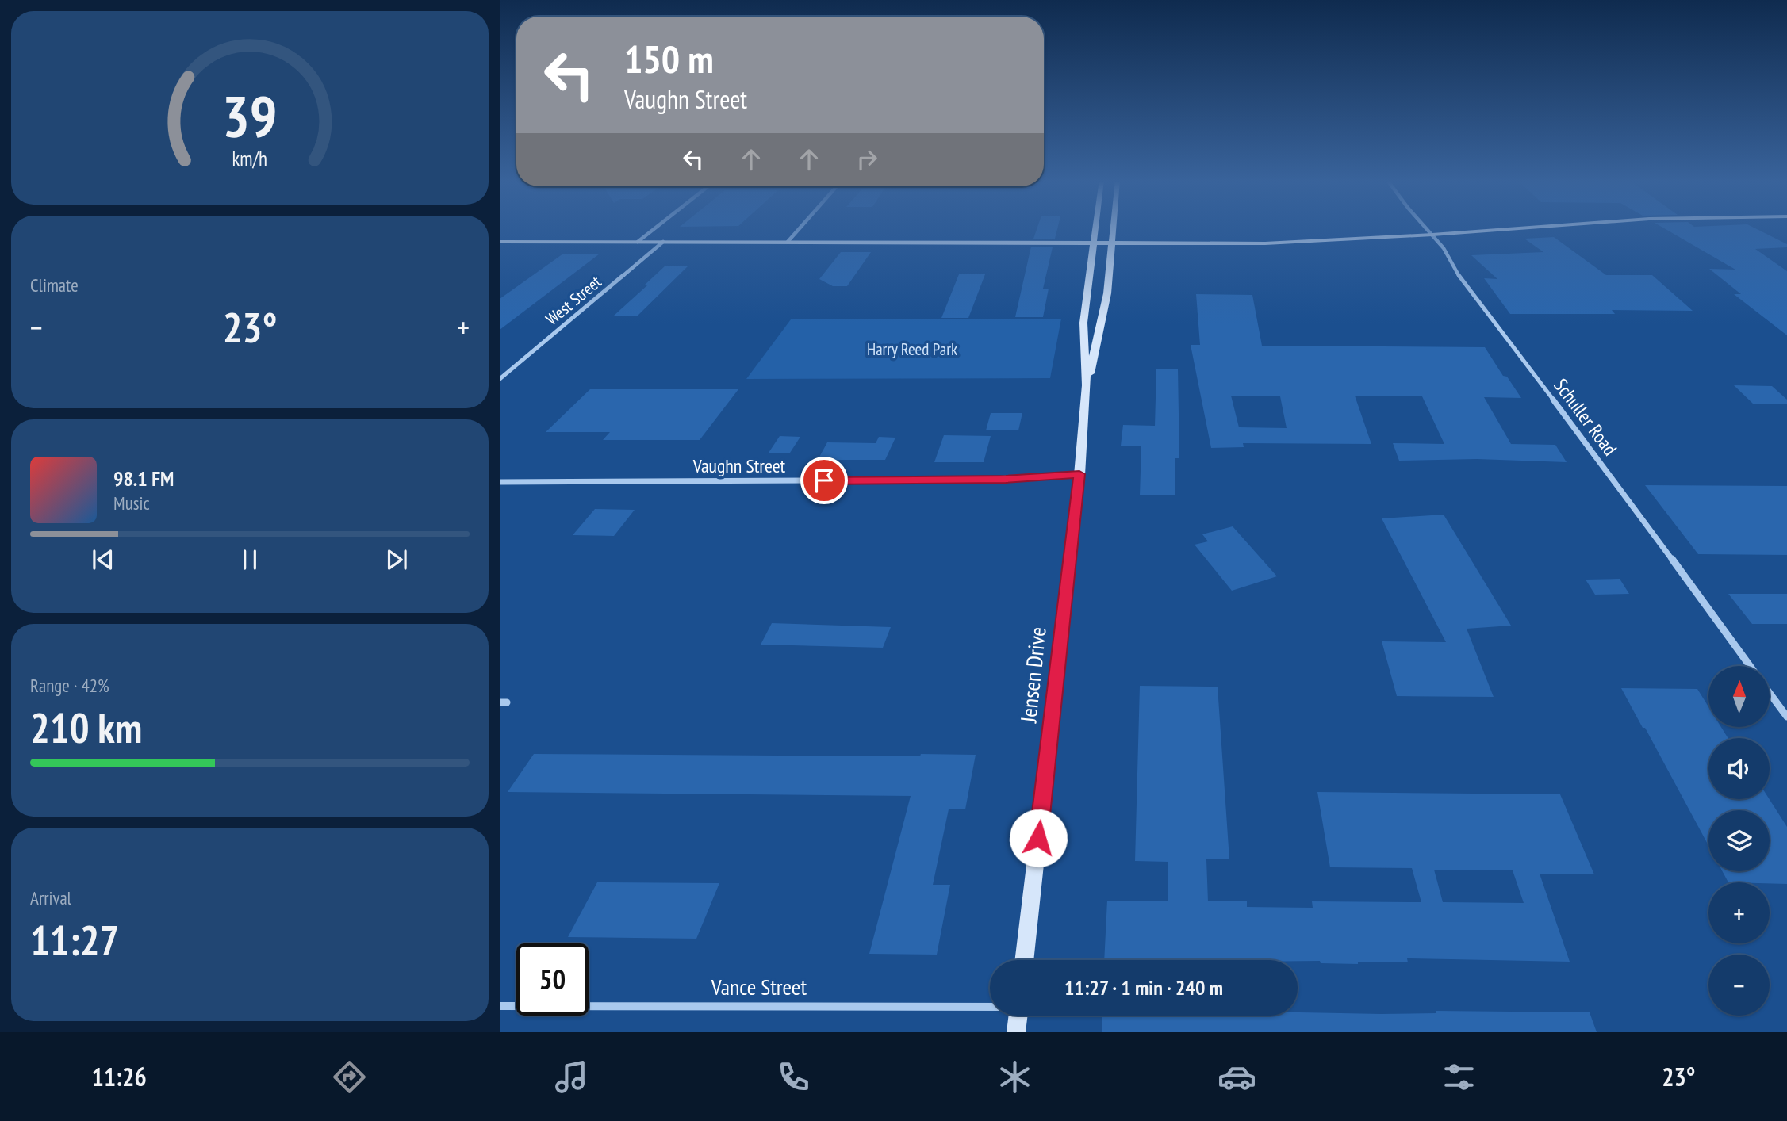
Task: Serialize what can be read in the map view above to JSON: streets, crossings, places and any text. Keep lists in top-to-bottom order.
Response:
{
  "streets": {
    "main road": ["Jensen Drive"],
    "street": [
      "West Street",
      "Schuller Road",
      "Vaughn Street",
      "Vance Street"
    ]
  },
  "crossings": [
    ["Vaughn Street", "Jensen Drive"]
  ],
  "parks": ["Harry Reed Park"],
  "north": "top",
  "page": {
    "turn": ["150 m", "Vaughn Street"],
    "tile": [
      "Climate",
      ["Range · 42%", "210 km"],
      ["Arrival", "11:27"]
    ],
    "heat": ["−", "23°", "+"],
    "song": ["98.1 FM", "Music"],
    "map_buttons": ["+", "−"],
    "limit": "50",
    "trip": "11:27 · 1 min · 240 m",
    "tabs": ["11:26", "23°"],
    "gauge": ["39", "km/h"]
  }
}
